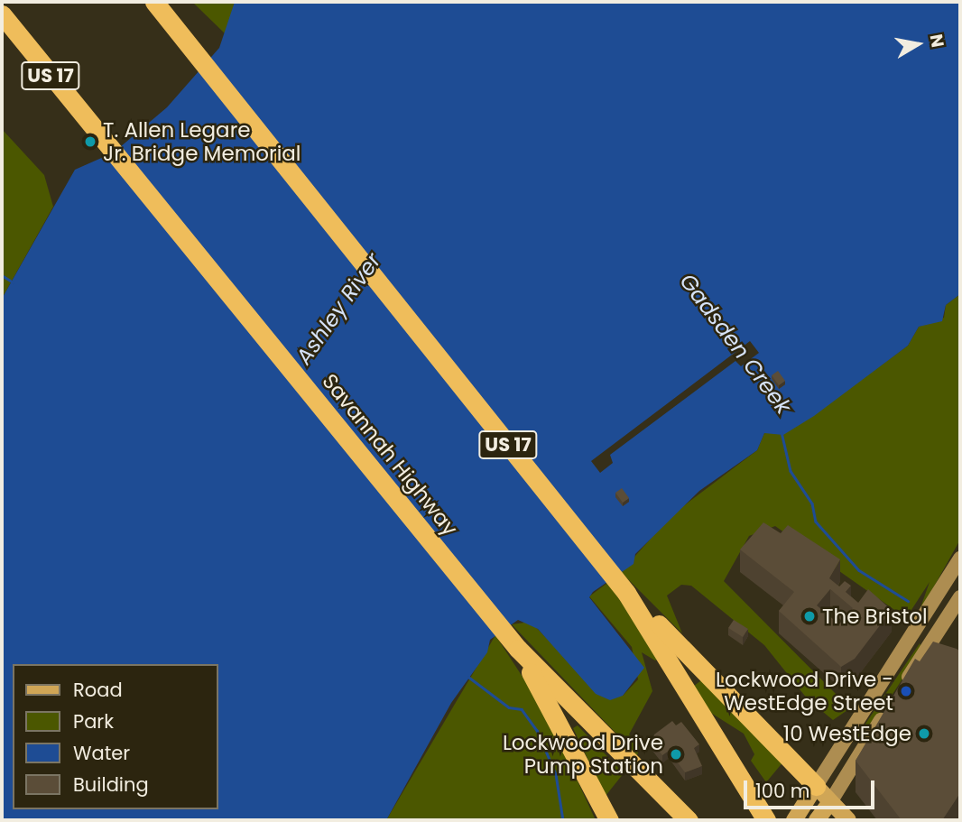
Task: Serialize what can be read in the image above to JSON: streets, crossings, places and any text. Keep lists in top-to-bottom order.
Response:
{
  "streets": {
    "highway": ["US 17", "Savannah Highway"]
  },
  "water": ["Ashley River", "Gadsden Creek"],
  "places": [
    "T. Allen Legare Jr. Bridge Memorial",
    "The Bristol",
    "Lockwood Drive - WestEdge Street",
    "10 WestEdge",
    "Lockwood Drive Pump Station"
  ],
  "legend": [
    "Road",
    "Park",
    "Water",
    "Building"
  ],
  "scale_bar": "100 m",
  "north": "right"
}
